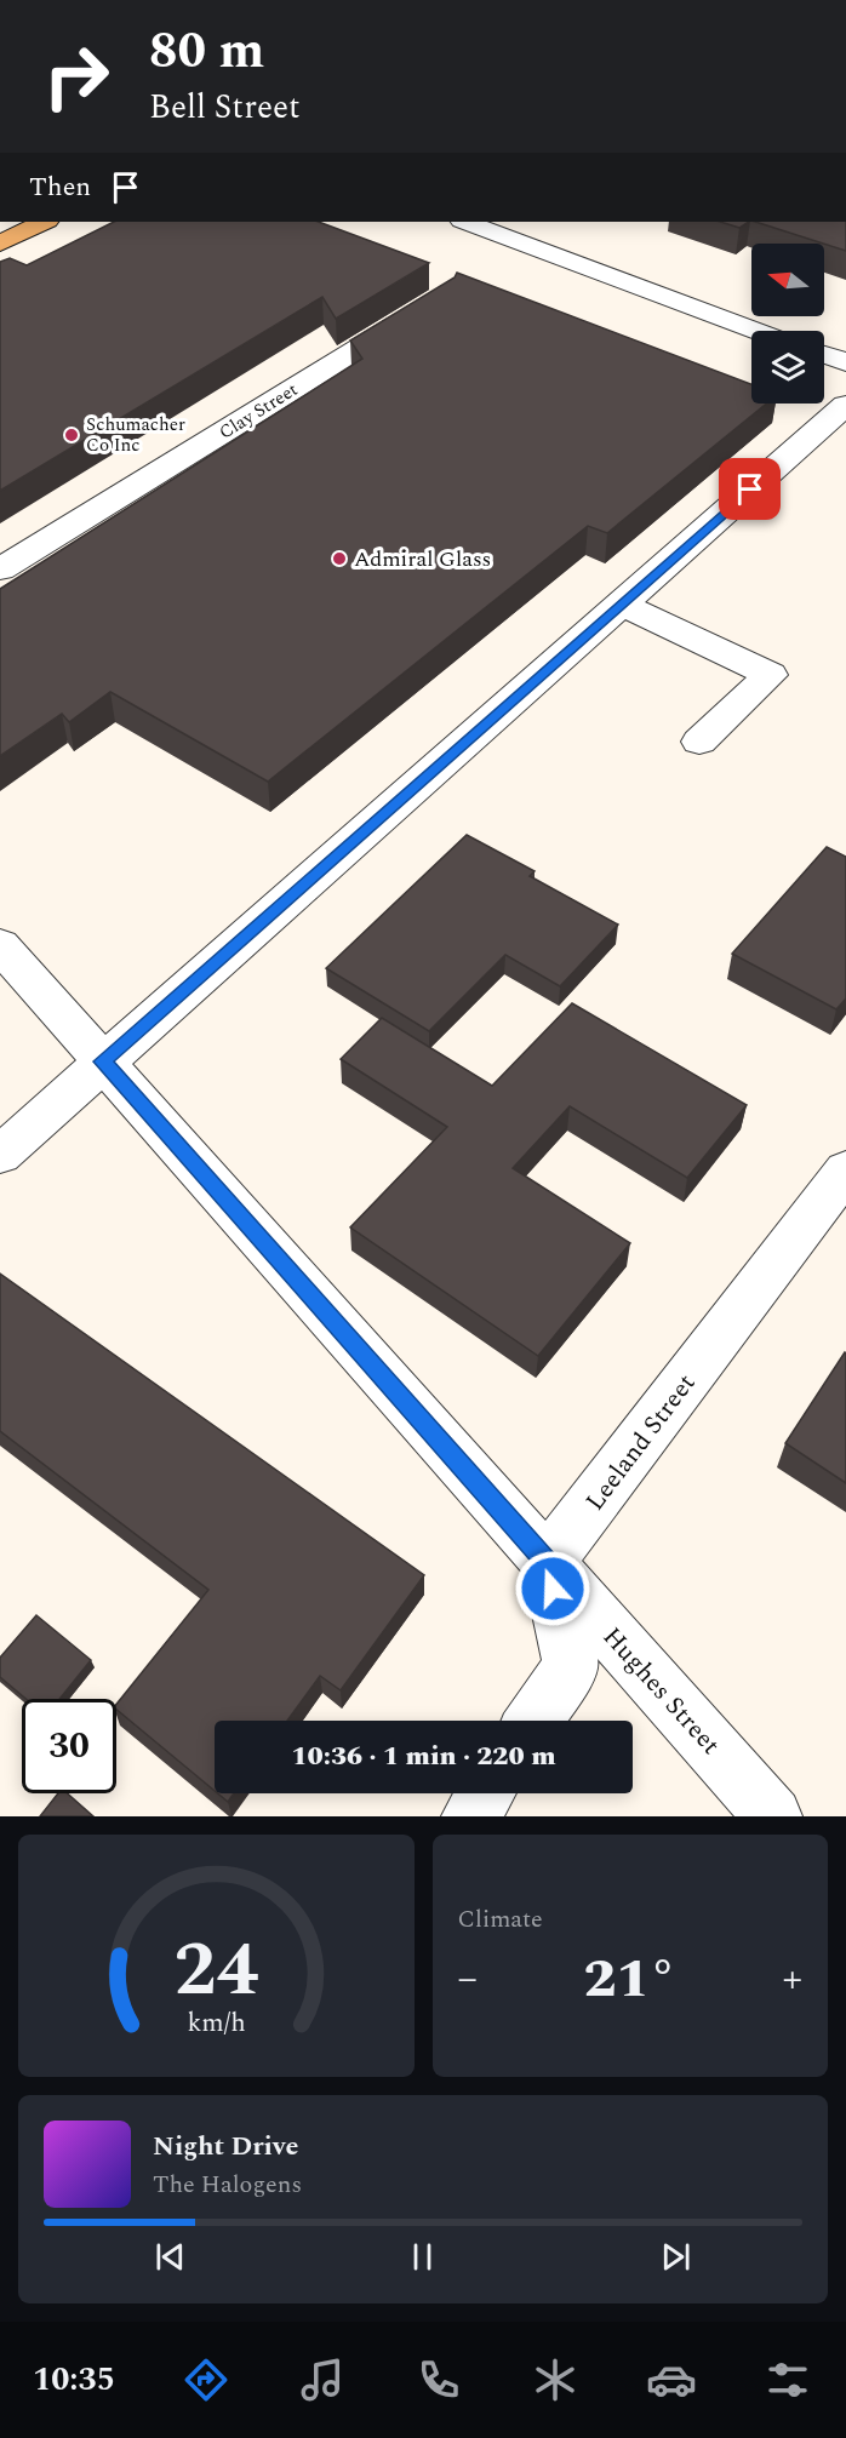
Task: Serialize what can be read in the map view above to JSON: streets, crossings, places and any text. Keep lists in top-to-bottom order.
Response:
{
  "streets": {
    "street": ["Clay Street", "Leeland Street", "Hughes Street"]
  },
  "crossings": [
    ["Leeland Street", "Hughes Street"]
  ],
  "places": ["Schumacher Co Inc", "Admiral Glass"],
  "north": "left",
  "page": {
    "turn": ["80 m", "Bell Street"],
    "then": "Then",
    "limit": "30",
    "trip": "10:36 · 1 min · 220 m",
    "tile": "Climate",
    "heat": ["−", "21°", "+"],
    "song": ["Night Drive", "The Halogens"],
    "tabs": "10:35",
    "gauge": ["24", "km/h"]
  }
}
